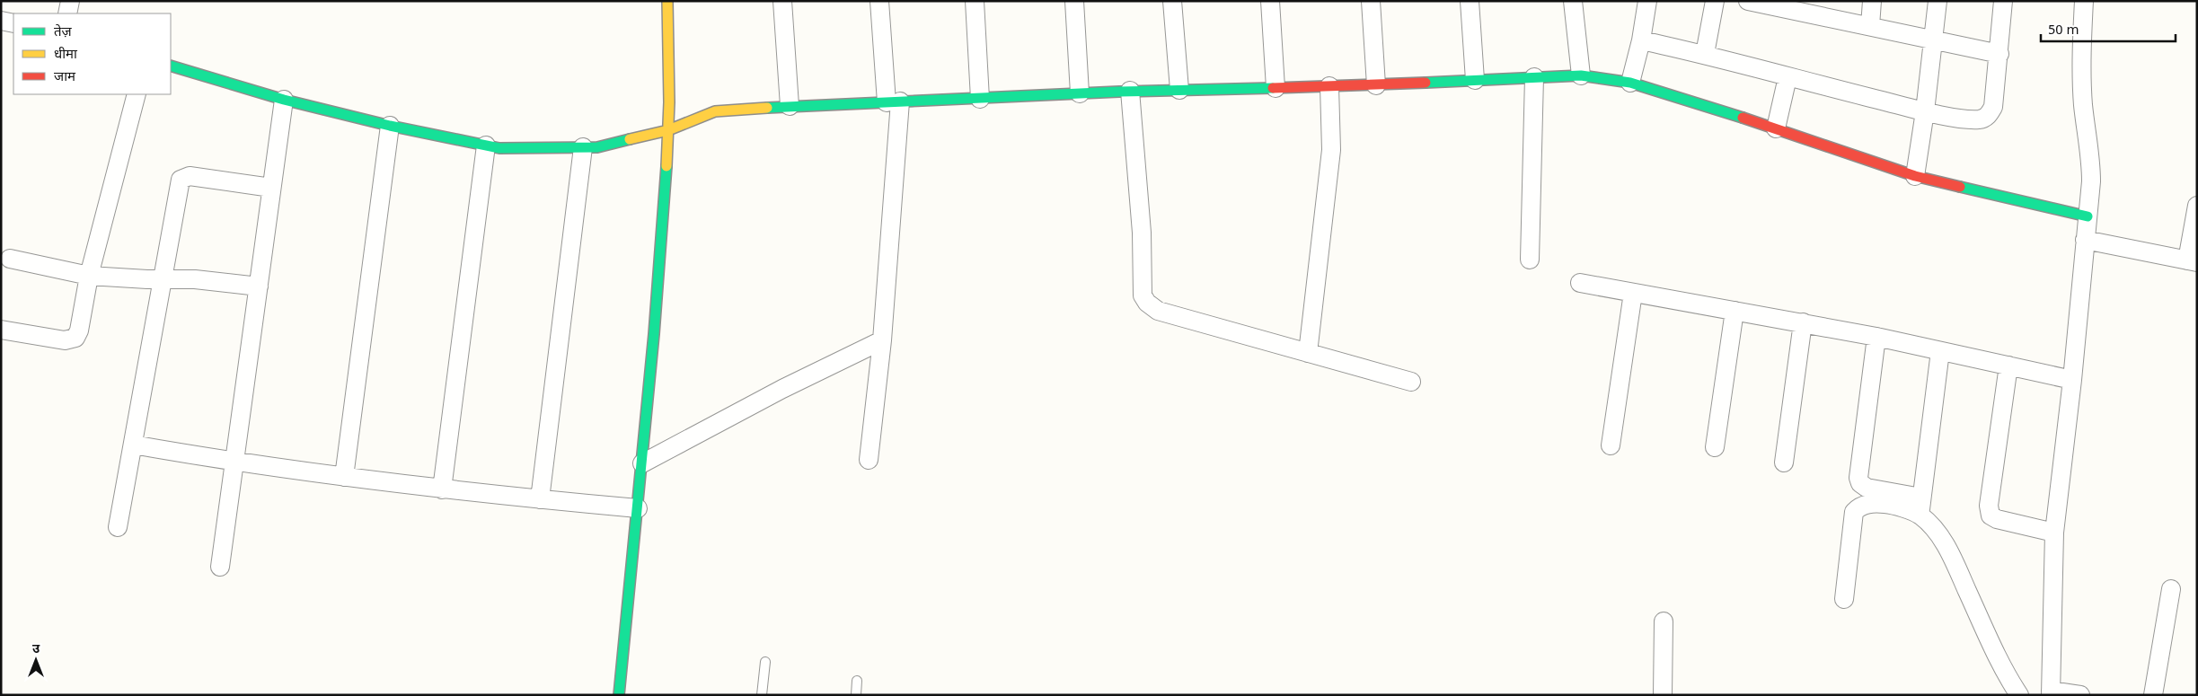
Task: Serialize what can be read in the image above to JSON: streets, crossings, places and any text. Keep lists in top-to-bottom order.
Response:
{
  "legend": ["तेज़", "धीमा", "जाम"],
  "scale_bar": "50 m",
  "north": "top"
}
